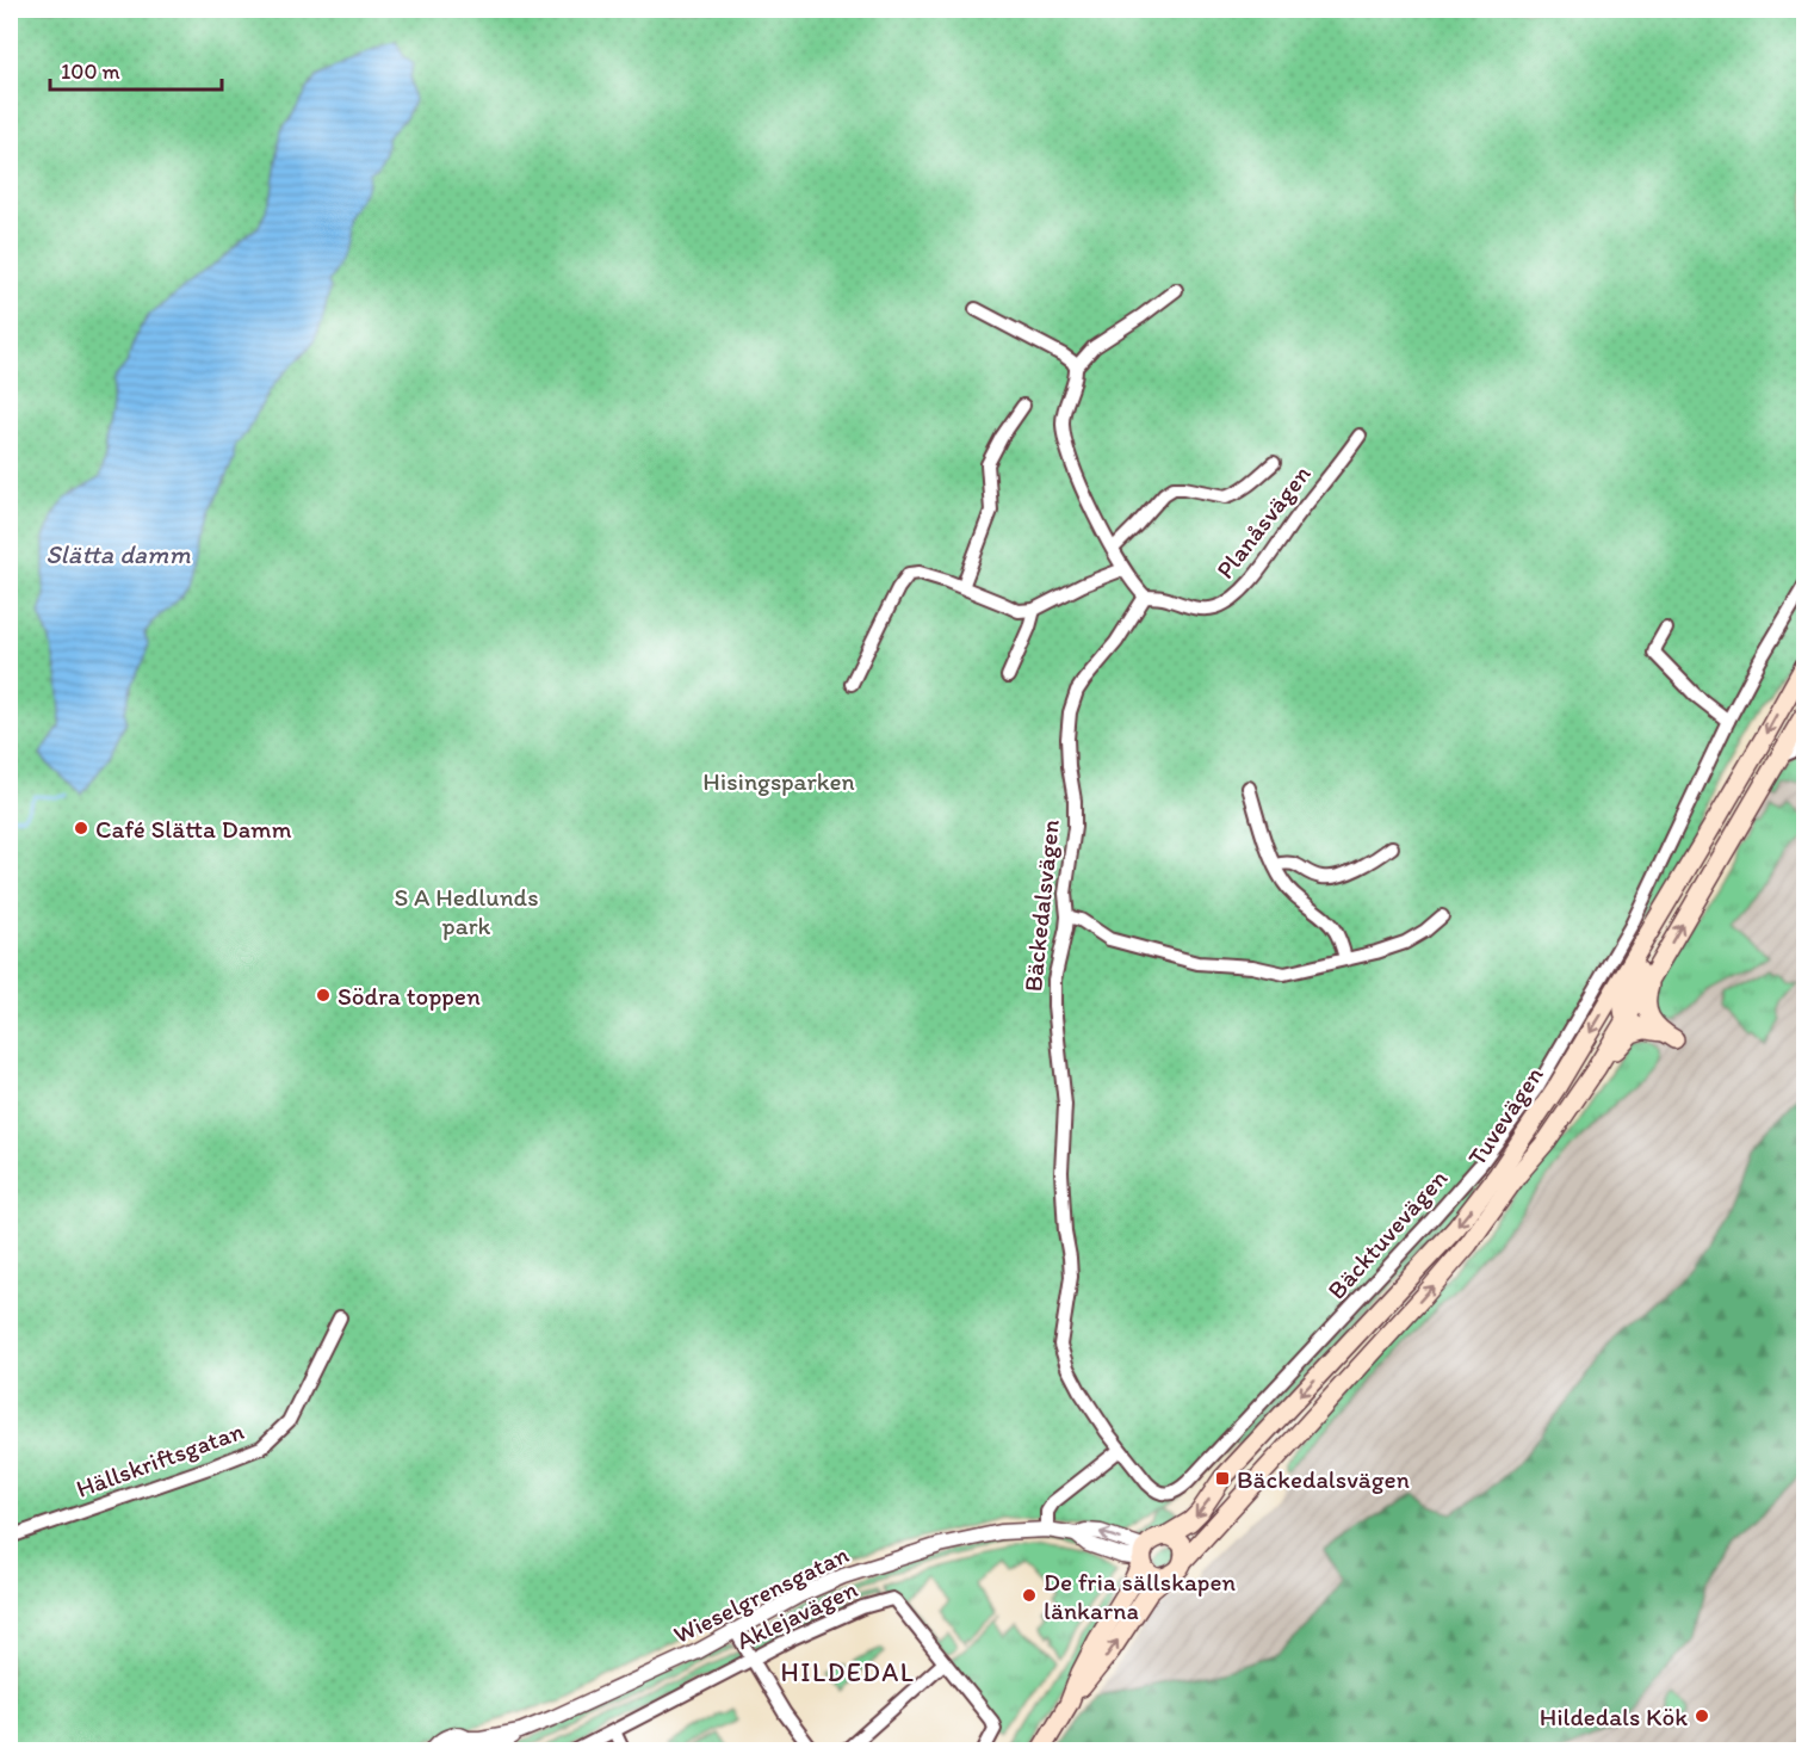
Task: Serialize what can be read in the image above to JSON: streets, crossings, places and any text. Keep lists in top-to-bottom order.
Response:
{
  "streets": {
    "main road": ["Tuvevägen"],
    "street": [
      "Planåsvägen",
      "Bäckedalsvägen",
      "Bäcktuvevägen",
      "Hällskriftsgatan",
      "Wieselgrensgatan",
      "Aklejavägen"
    ]
  },
  "crossings": [
    ["Planåsvägen", "Bäckedalsvägen"],
    ["Bäckedalsvägen", "Bäcktuvevägen"],
    ["Tuvevägen", "Wieselgrensgatan"]
  ],
  "districts": ["HILDEDAL"],
  "water": ["Slätta damm"],
  "parks": ["Hisingsparken", "S A Hedlunds park"],
  "places": {
    "other": [
      "Café Slätta Damm",
      "Södra toppen",
      "De fria sällskapen länkarna",
      "Hildedals Kök"
    ],
    "transit": ["Bäckedalsvägen"]
  },
  "scale_bar": "100 m"
}
